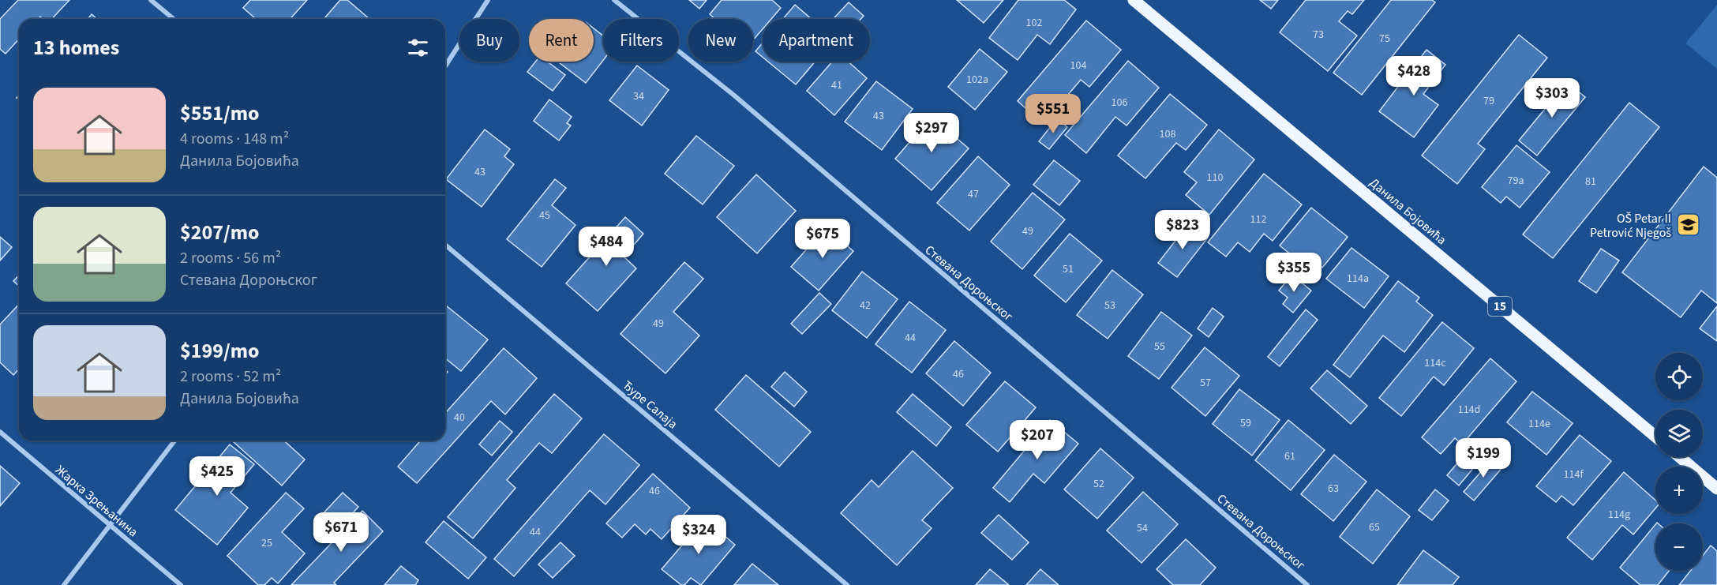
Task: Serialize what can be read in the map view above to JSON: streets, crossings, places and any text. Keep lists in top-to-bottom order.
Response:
{
  "streets": {
    "main road": ["Данила Бојовића", "15"],
    "street": ["Стевана Дороњског", "Ђуре Салаја", "Жарка Зрењанина"]
  },
  "places": {
    "school or university": ["OŠ Petar II Petrović Njegoš"]
  },
  "house_numbers": [
    "102",
    "73",
    "75",
    "104",
    "102a",
    "41",
    "34",
    "79",
    "106",
    "43",
    "108",
    "43",
    "110",
    "79a",
    "81",
    "47",
    "45",
    "112",
    "49",
    "51",
    "114a",
    "42",
    "53",
    "49",
    "44",
    "55",
    "114c",
    "46",
    "57",
    "114d",
    "40",
    "59",
    "114e",
    "61",
    "114f",
    "52",
    "63",
    "46",
    "114g",
    "65",
    "54",
    "44",
    "25"
  ],
  "page": {
    "chip": [
      "Buy",
      "Rent",
      "Filters",
      "New",
      "Apartment"
    ],
    "heading": "13 homes",
    "price": [
      "$428",
      "$303",
      "$551",
      "$297",
      "$823",
      "$675",
      "$484",
      "$355",
      "$207",
      "$199",
      "$425",
      "$671",
      "$324"
    ],
    "list": [
      {
        "name": "$551/mo",
        "note": "4 rooms · 148 m² · Данила Бојовића"
      },
      {
        "name": "$207/mo",
        "note": "2 rooms · 56 m² · Стевана Дороњског"
      },
      {
        "name": "$199/mo",
        "note": "2 rooms · 52 m² · Данила Бојовића"
      }
    ],
    "map_buttons": ["+", "−"]
  }
}
